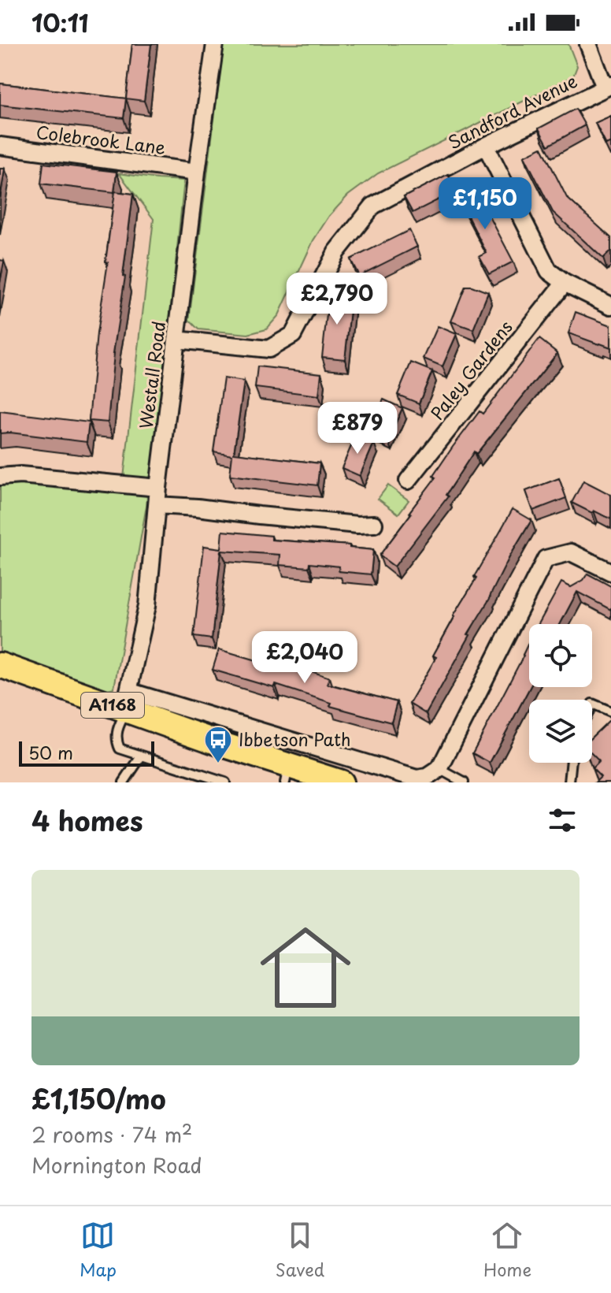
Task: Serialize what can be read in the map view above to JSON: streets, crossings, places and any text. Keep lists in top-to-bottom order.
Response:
{
  "streets": {
    "main road": ["A1168"],
    "street": [
      "Sandford Avenue",
      "Colebrook Lane",
      "Paley Gardens",
      "Westall Road"
    ]
  },
  "crossings": [
    ["Sandford Avenue", "Westall Road"],
    ["Colebrook Lane", "Westall Road"],
    ["Westall Road", "A1168"]
  ],
  "places": {
    "bus stop": ["Ibbetson Path"]
  },
  "scale_bar": "50 m",
  "page": {
    "status": "10:11",
    "price": [
      "£1,150",
      "£2,790",
      "£879",
      "£2,040"
    ],
    "scale": "50 m",
    "heading": "4 homes",
    "list": [
      {
        "name": "£1,150/mo",
        "note": "2 rooms · 74 m² · Mornington Road"
      }
    ],
    "tabs": ["Map", "Saved", "Home"]
  }
}
